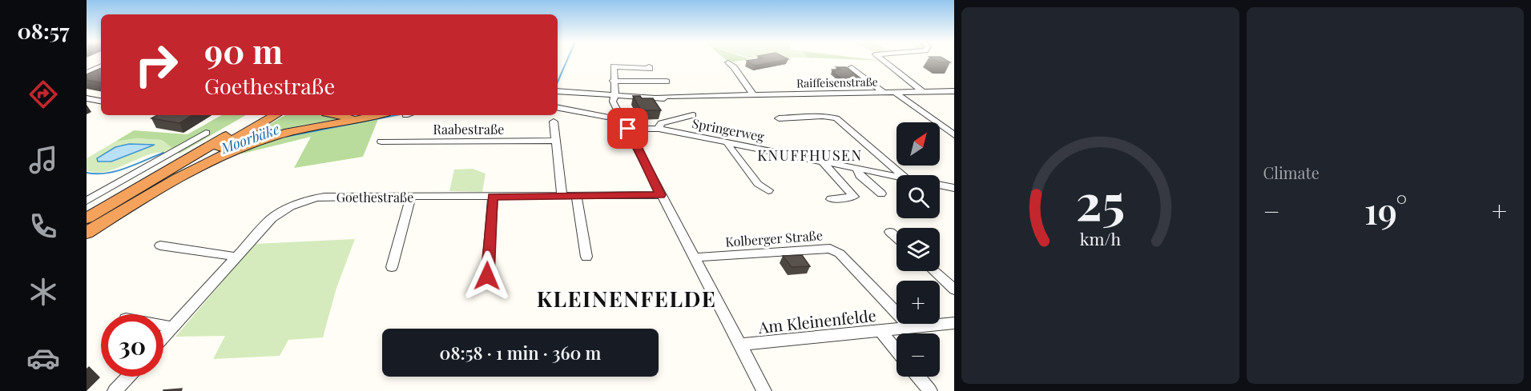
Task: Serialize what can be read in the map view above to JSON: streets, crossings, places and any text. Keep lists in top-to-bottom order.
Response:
{
  "streets": {
    "street": [
      "Raiffeisenstraße",
      "Raabestraße",
      "Springerweg",
      "Goethestraße",
      "Kolberger Straße",
      "Am Kleinenfelde"
    ]
  },
  "crossings": [
    ["Kolberger Straße", "Am Kleinenfelde"]
  ],
  "districts": ["KNUFFHUSEN", "KLEINENFELDE"],
  "water": ["Moorbäke"],
  "north": "top right",
  "page": {
    "tabs": "08:57",
    "tile": "Climate",
    "turn": ["90 m", "Goethestraße"],
    "map_buttons": ["+", "−"],
    "heat": ["−", "19°", "+"],
    "limit": "30",
    "trip": "08:58 · 1 min · 360 m",
    "gauge": ["25", "km/h"]
  }
}
